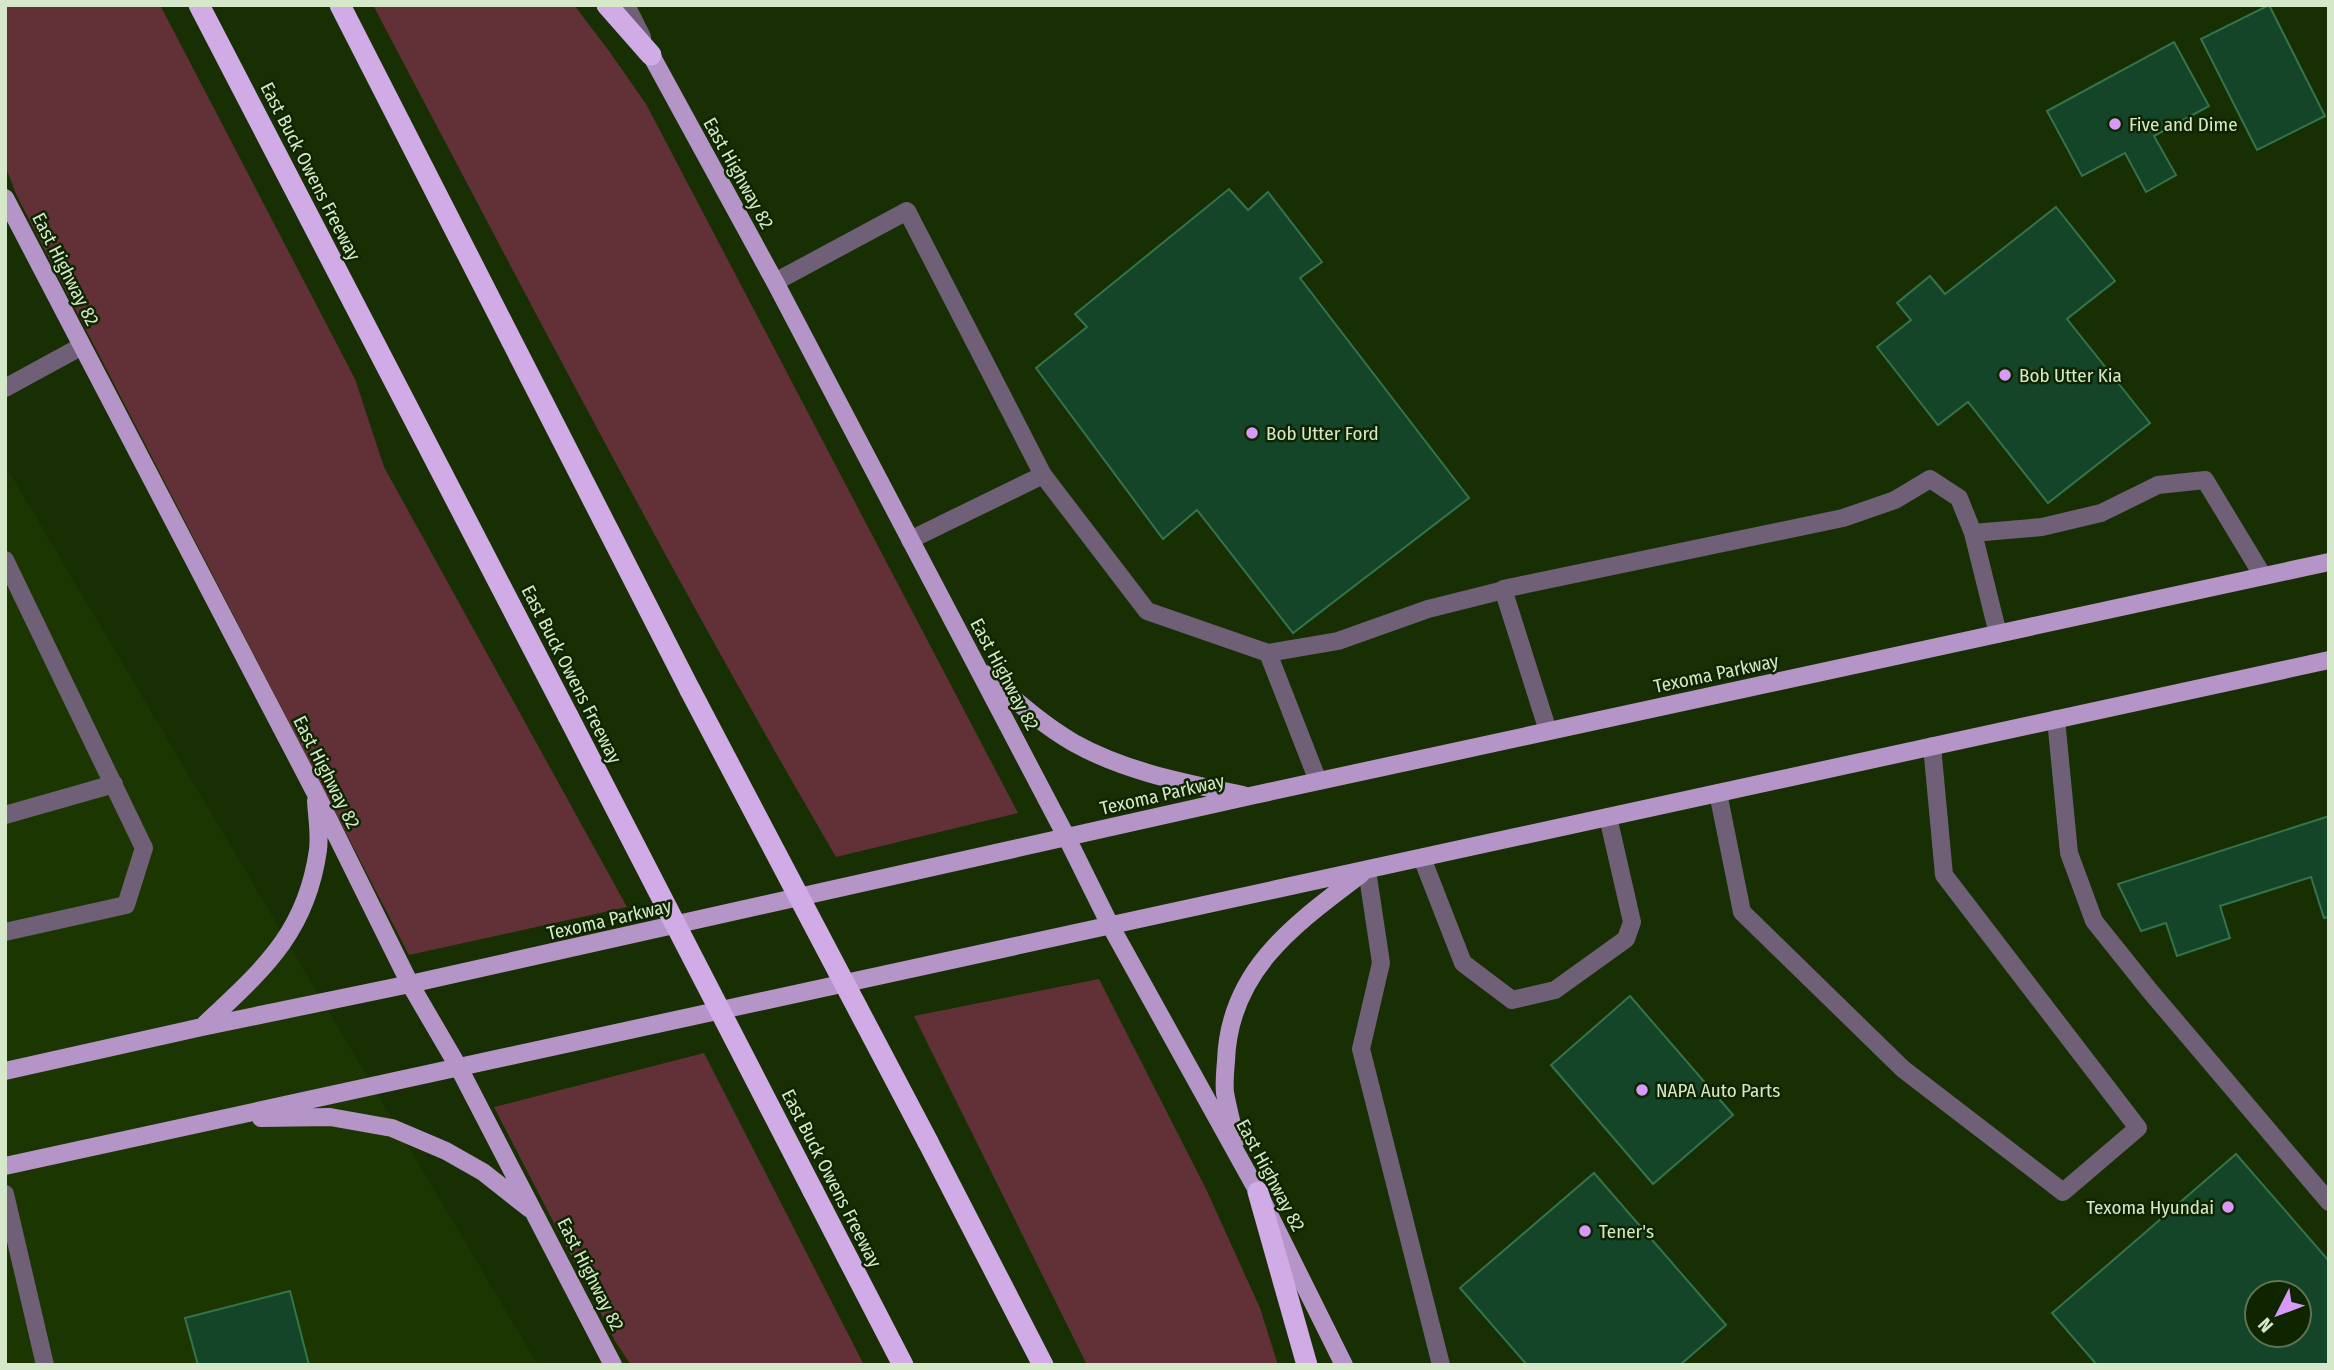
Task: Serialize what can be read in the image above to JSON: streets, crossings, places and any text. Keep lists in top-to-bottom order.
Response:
{
  "streets": {
    "highway": ["East Buck Owens Freeway"],
    "main road": ["East Highway 82", "Texoma Parkway"]
  },
  "crossings": [
    ["East Highway 82", "Texoma Parkway"]
  ],
  "places": [
    "Five and Dime",
    "Bob Utter Kia",
    "Bob Utter Ford",
    "NAPA Auto Parts",
    "Texoma Hyundai",
    "Tener's"
  ],
  "north": "bottom left"
}
